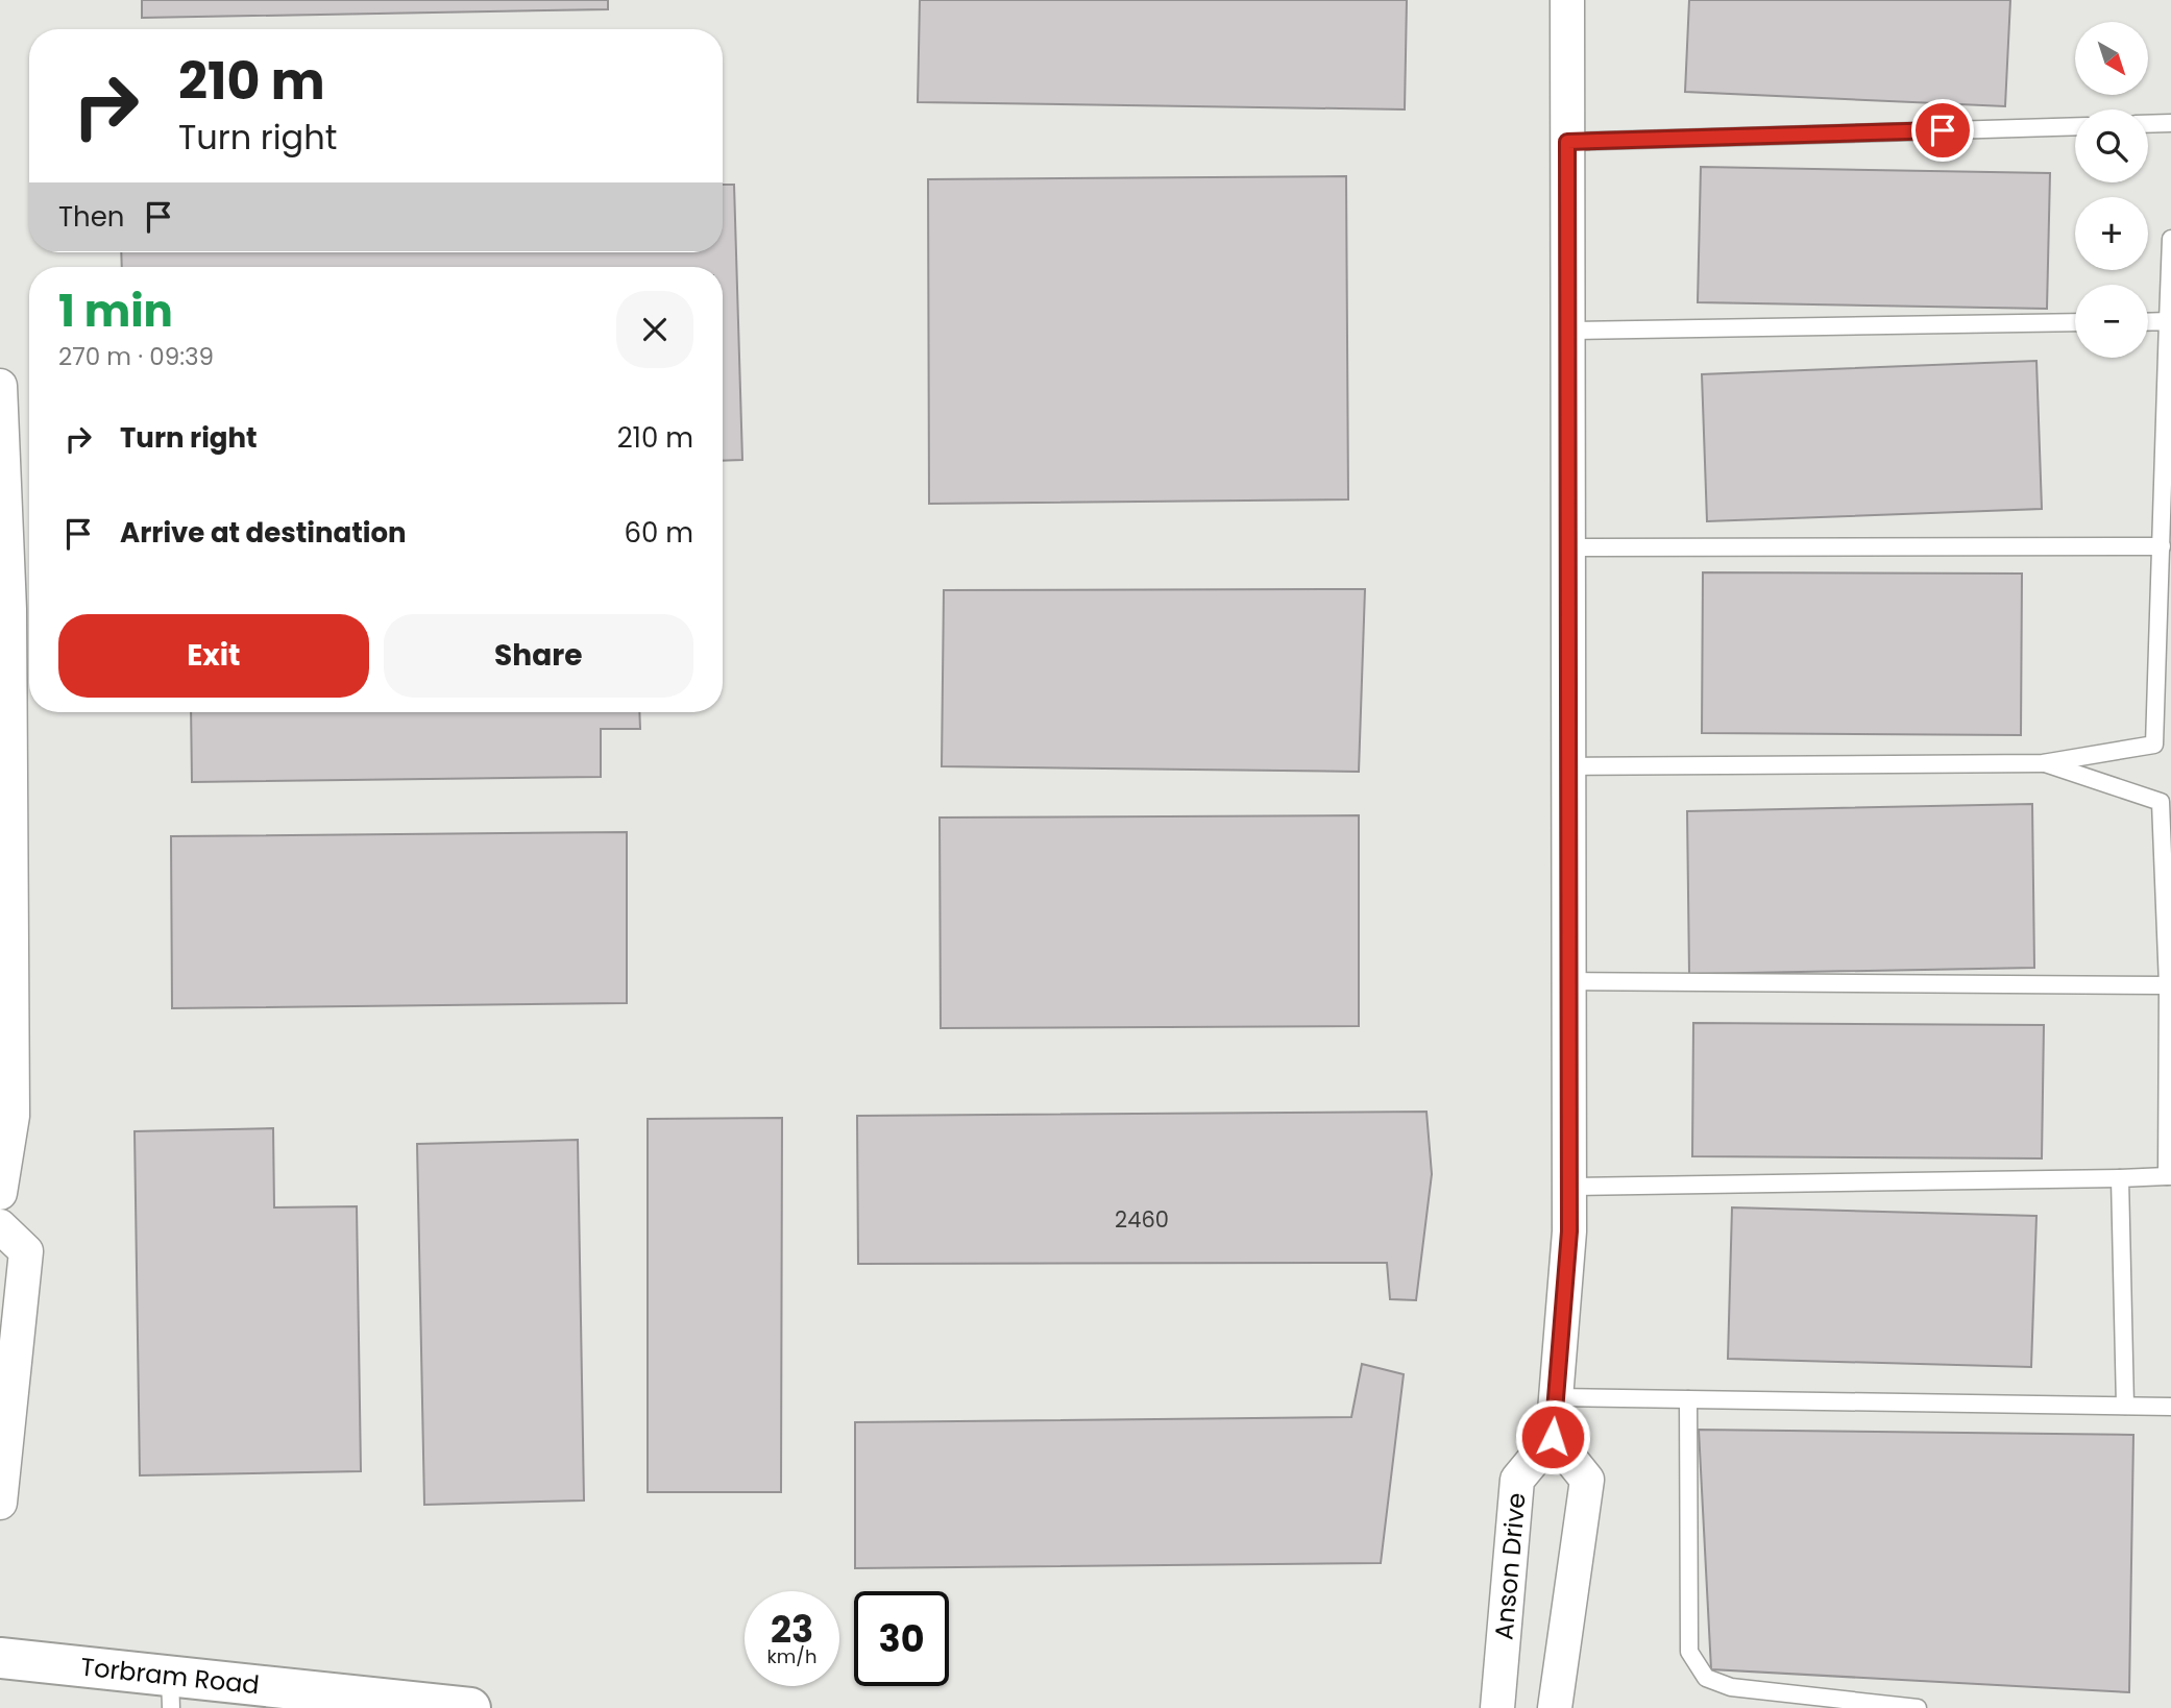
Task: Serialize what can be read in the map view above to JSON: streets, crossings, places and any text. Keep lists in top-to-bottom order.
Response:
{
  "streets": {
    "main road": ["Torbram Road"],
    "street": ["Anson Drive"]
  },
  "house_numbers": ["2460"],
  "north": "bottom right",
  "page": {
    "map_buttons": ["+", "−"],
    "turn": ["210 m", "Turn right"],
    "then": "Then",
    "heading": ["1 min", "270 m · 09:39"],
    "list": [
      {
        "name": "Turn right",
        "value": "210 m"
      },
      {
        "name": "Arrive at destination",
        "value": "60 m"
      }
    ],
    "buttons": ["Exit", "Share"],
    "speed": "23 km/h",
    "limit": "30"
  }
}
